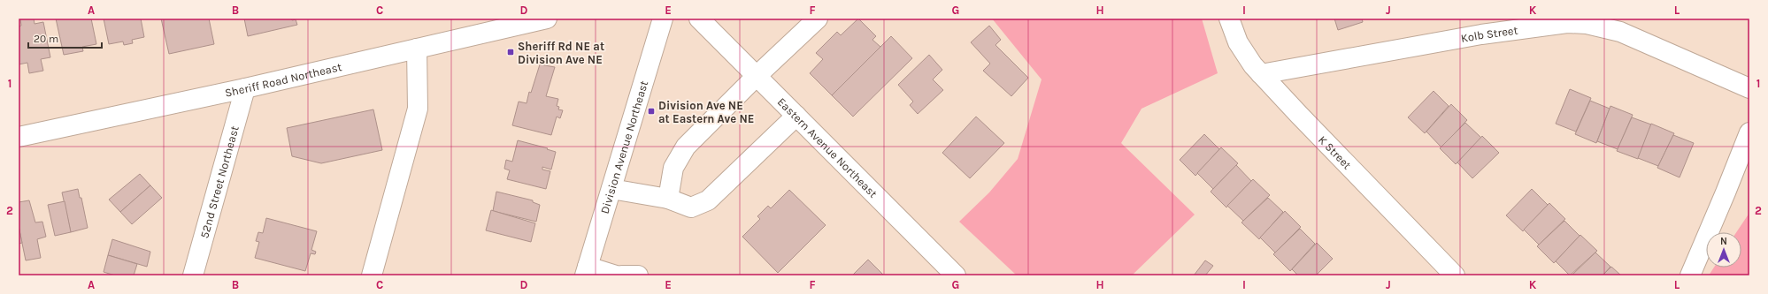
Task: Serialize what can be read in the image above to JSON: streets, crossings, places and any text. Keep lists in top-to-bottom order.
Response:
{
  "streets": {
    "street": [
      "Kolb Street",
      "Sheriff Road Northeast",
      "Division Avenue Northeast",
      "Eastern Avenue Northeast",
      "K Street",
      "52nd Street Northeast"
    ]
  },
  "crossings": [
    ["Kolb Street", "K Street"],
    ["Sheriff Road Northeast", "52nd Street Northeast"]
  ],
  "places": {
    "transit": ["Sheriff Rd NE at Division Ave NE", "Division Ave NE at Eastern Ave NE"]
  },
  "scale_bar": "20 m",
  "north": "top",
  "grid": {
    "columns": [
      "A",
      "B",
      "C",
      "D",
      "E",
      "F",
      "G",
      "H",
      "I",
      "J",
      "K",
      "L"
    ],
    "rows": ["1", "2"]
  }
}
